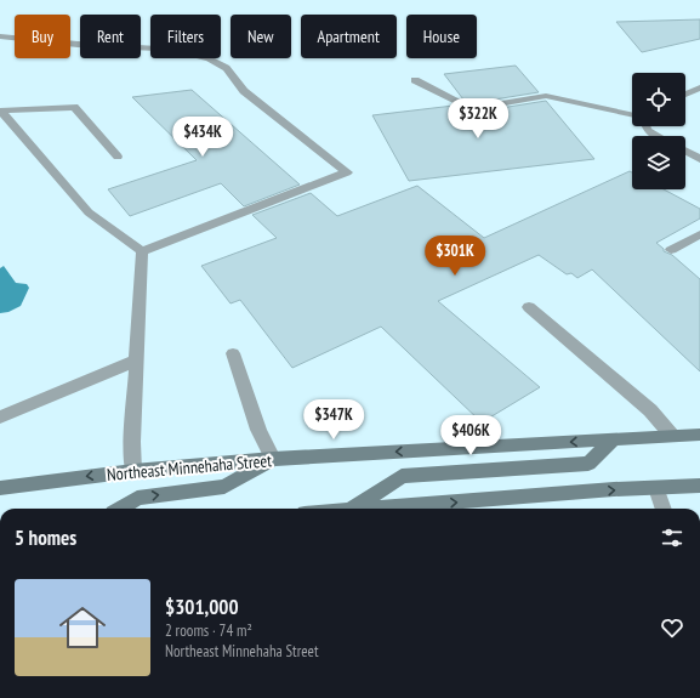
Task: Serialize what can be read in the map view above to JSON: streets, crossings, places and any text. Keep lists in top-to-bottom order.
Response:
{
  "streets": {
    "main road": ["Northeast Minnehaha Street"]
  },
  "page": {
    "chip": [
      "Buy",
      "Rent",
      "Filters",
      "New",
      "Apartment",
      "House"
    ],
    "price": [
      "$322K",
      "$434K",
      "$301K",
      "$347K",
      "$406K"
    ],
    "heading": "5 homes",
    "list": [
      {
        "name": "$301,000",
        "note": "2 rooms · 74 m² · Northeast Minnehaha Street"
      }
    ]
  }
}
